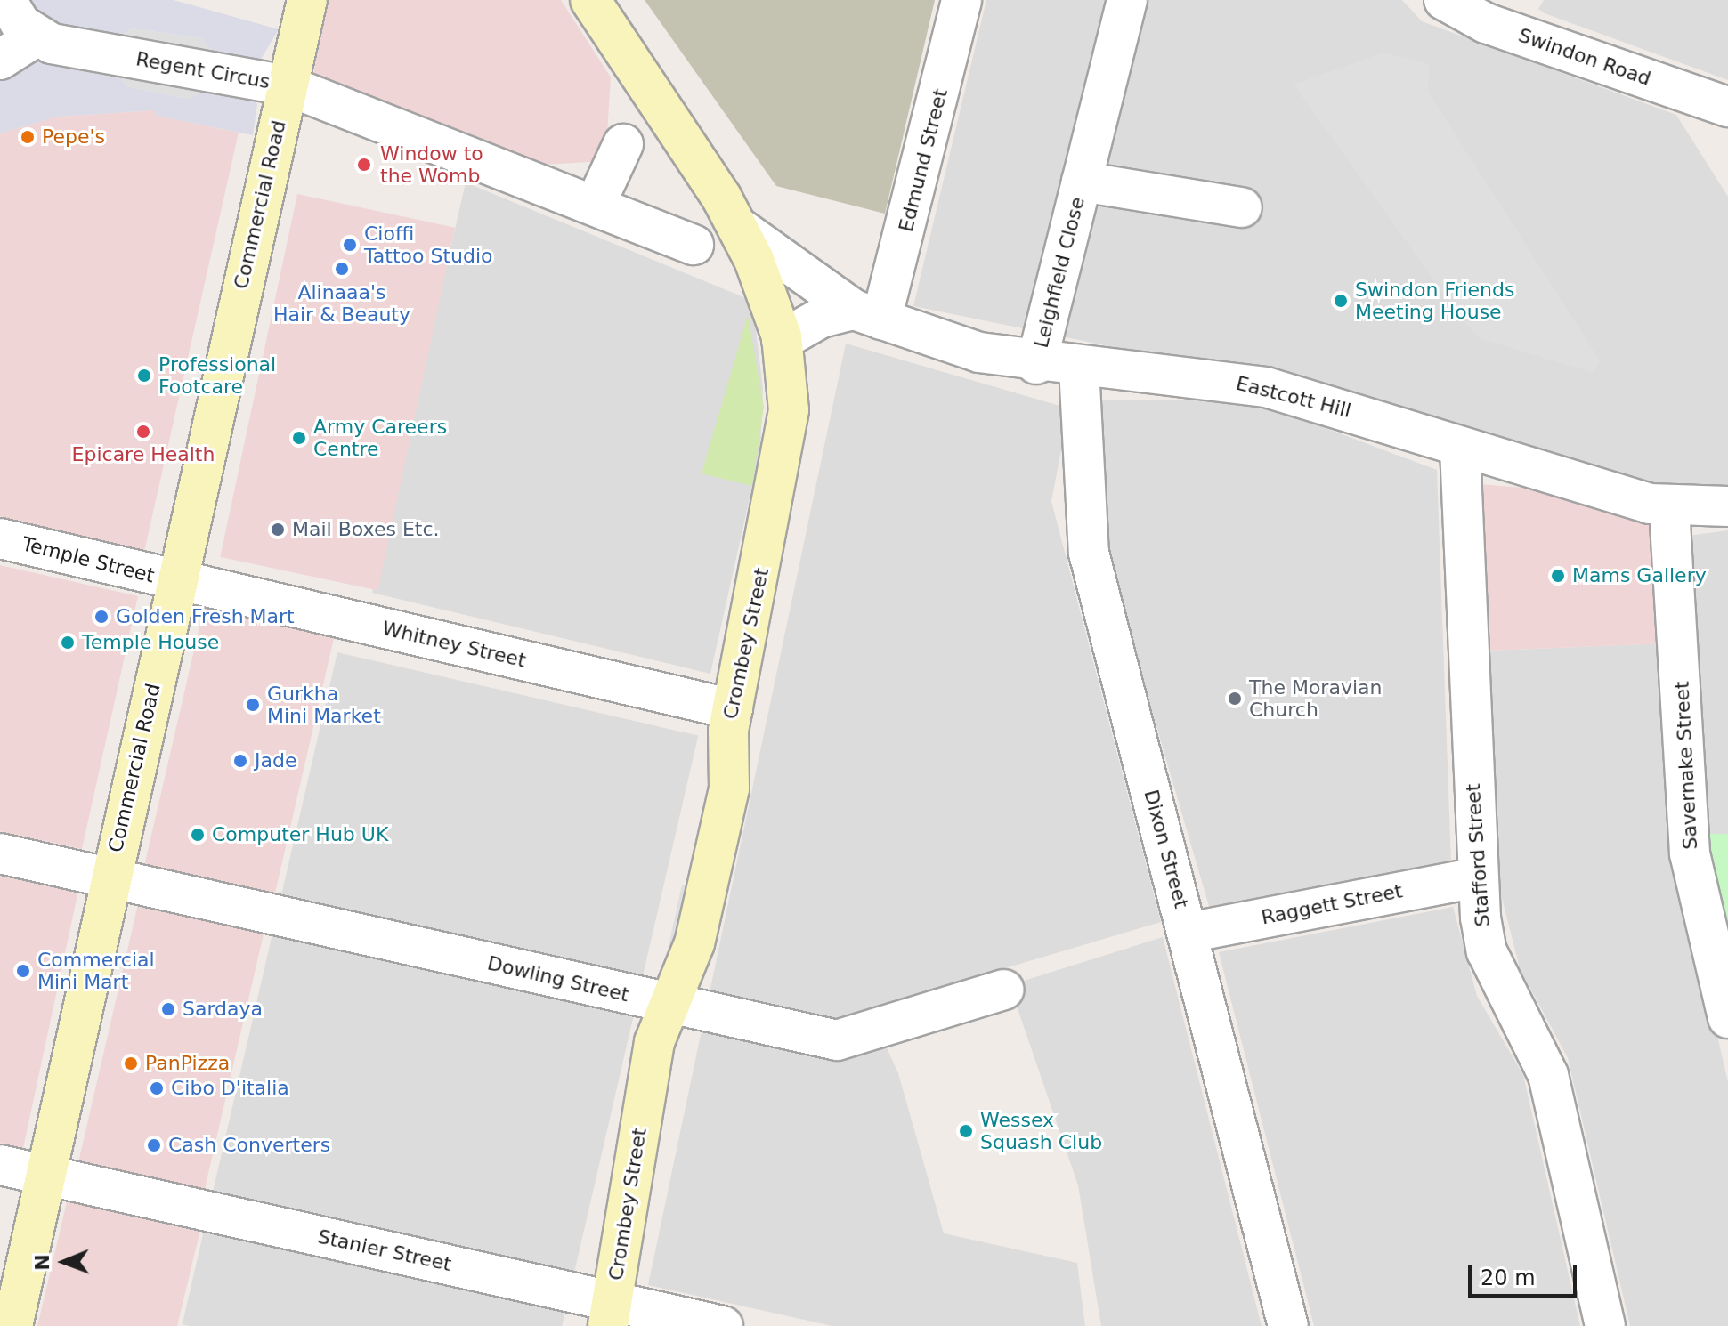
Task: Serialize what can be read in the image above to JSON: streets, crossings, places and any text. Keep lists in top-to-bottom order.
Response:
{
  "streets": {
    "street": [
      "Swindon Road",
      "Regent Circus",
      "Edmund Street",
      "Commercial Road",
      "Leighfield Close",
      "Eastcott Hill",
      "Temple Street",
      "Crombey Street",
      "Whitney Street",
      "Savernake Street",
      "Dixon Street",
      "Stafford Street",
      "Raggett Street",
      "Dowling Street",
      "Stanier Street"
    ]
  },
  "crossings": [
    ["Regent Circus", "Commercial Road"],
    ["Edmund Street", "Eastcott Hill"],
    ["Commercial Road", "Temple Street"],
    ["Commercial Road", "Whitney Street"],
    ["Commercial Road", "Dowling Street"],
    ["Commercial Road", "Stanier Street"],
    ["Leighfield Close", "Eastcott Hill"],
    ["Eastcott Hill", "Crombey Street"],
    ["Eastcott Hill", "Savernake Street"],
    ["Eastcott Hill", "Dixon Street"],
    ["Eastcott Hill", "Stafford Street"],
    ["Temple Street", "Whitney Street"],
    ["Crombey Street", "Whitney Street"],
    ["Crombey Street", "Dowling Street"],
    ["Crombey Street", "Stanier Street"],
    ["Dixon Street", "Raggett Street"],
    ["Stafford Street", "Raggett Street"]
  ],
  "places": [
    "Pepe's",
    "Window to the Womb",
    "Cioffi Tattoo Studio",
    "Alinaaa's Hair & Beauty",
    "Swindon Friends Meeting House",
    "Professional Footcare",
    "Epicare Health",
    "Army Careers Centre",
    "Mail Boxes Etc.",
    "Mams Gallery",
    "Golden Fresh Mart",
    "Temple House",
    "The Moravian Church",
    "Gurkha Mini Market",
    "Jade",
    "Computer Hub UK",
    "Commercial Mini Mart",
    "Sardaya",
    "PanPizza",
    "Cibo D'italia",
    "Wessex Squash Club",
    "Cash Converters"
  ],
  "scale_bar": "20 m",
  "north": "left"
}
